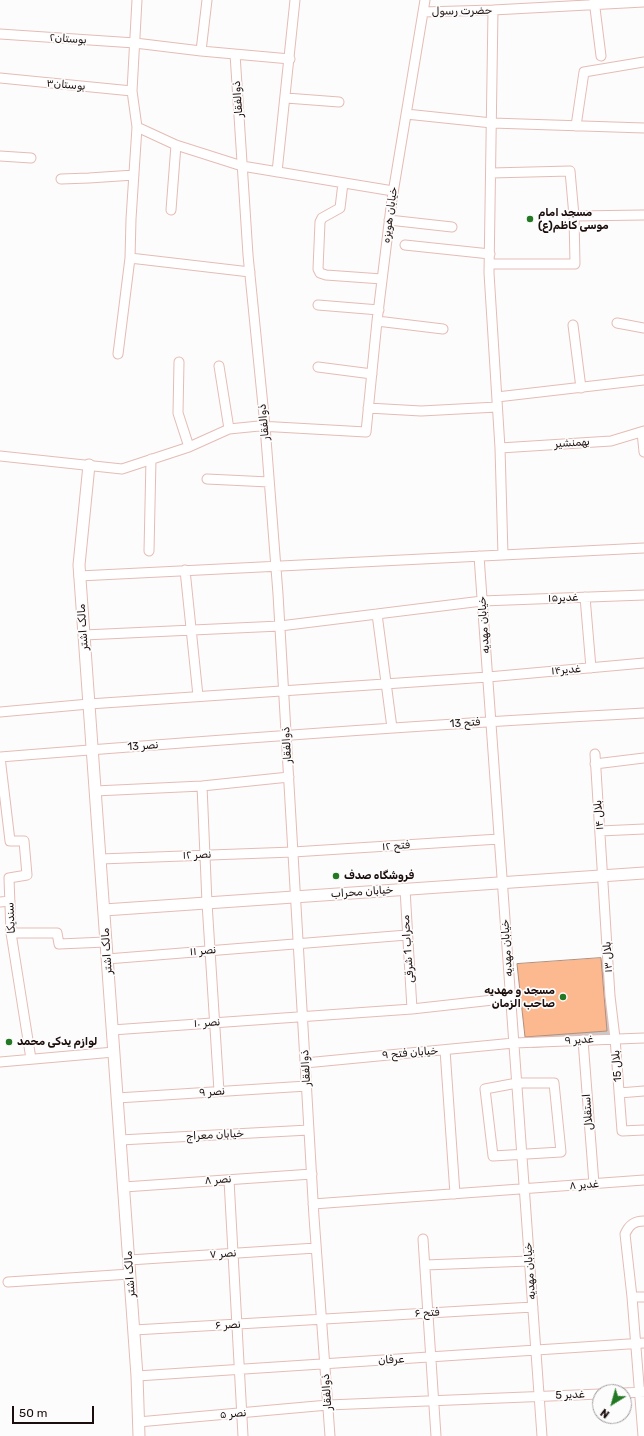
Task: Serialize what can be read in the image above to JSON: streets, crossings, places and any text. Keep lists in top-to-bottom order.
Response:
{
  "streets": {
    "street": [
      "حضرت رسول",
      "بوستان۲",
      "بوستان۳",
      "ذوالفقار",
      "خیابان هویزه",
      "بهمنشیر",
      "غدیر۱۵",
      "خیابان مهدیه",
      "مالک اشتر",
      "غدیر۱۴",
      "فتح 13",
      "نصر 13",
      "بلال ۱۴",
      "فتح ۱۲",
      "نصر ۱۲",
      "خیابان محراب",
      "سندیکا",
      "محراب 1 شرقی",
      "نصر ۱۱",
      "بلال ۱۳",
      "نصر ۱۰",
      "غدیر ۹",
      "خیابان فتح ۹",
      "بلال 15",
      "نصر ۹",
      "استقلال",
      "خیابان معراج",
      "نصر ۸",
      "غدیر ۸",
      "نصر ۷",
      "فتح ۶",
      "نصر ۶",
      "عرفان",
      "غدیر 5",
      "نصر ۵"
    ]
  },
  "crossings": [
    ["حضرت رسول", "خیابان هویزه"],
    ["بوستان۲", "ذوالفقار"],
    ["ذوالفقار", "خیابان هویزه"],
    ["ذوالفقار", "غدیر۱۵"],
    ["ذوالفقار", "غدیر۱۴"],
    ["ذوالفقار", "فتح 13"],
    ["ذوالفقار", "نصر 13"],
    ["ذوالفقار", "فتح ۱۲"],
    ["ذوالفقار", "نصر ۱۲"],
    ["ذوالفقار", "خیابان محراب"],
    ["ذوالفقار", "نصر ۱۱"],
    ["ذوالفقار", "نصر ۱۰"],
    ["ذوالفقار", "خیابان فتح ۹"],
    ["ذوالفقار", "نصر ۹"],
    ["ذوالفقار", "خیابان معراج"],
    ["ذوالفقار", "نصر ۸"],
    ["ذوالفقار", "غدیر ۸"],
    ["ذوالفقار", "نصر ۷"],
    ["ذوالفقار", "فتح ۶"],
    ["ذوالفقار", "نصر ۶"],
    ["ذوالفقار", "عرفان"],
    ["ذوالفقار", "نصر ۵"],
    ["غدیر۱۵", "خیابان مهدیه"],
    ["غدیر۱۵", "مالک اشتر"],
    ["خیابان مهدیه", "غدیر۱۴"],
    ["خیابان مهدیه", "فتح 13"],
    ["خیابان مهدیه", "فتح ۱۲"],
    ["خیابان مهدیه", "خیابان محراب"],
    ["خیابان مهدیه", "نصر ۱۰"],
    ["خیابان مهدیه", "غدیر ۹"],
    ["خیابان مهدیه", "خیابان فتح ۹"],
    ["خیابان مهدیه", "غدیر ۸"],
    ["خیابان مهدیه", "فتح ۶"],
    ["خیابان مهدیه", "عرفان"],
    ["خیابان مهدیه", "غدیر 5"],
    ["مالک اشتر", "غدیر۱۴"],
    ["مالک اشتر", "نصر 13"],
    ["مالک اشتر", "نصر ۱۲"],
    ["مالک اشتر", "خیابان محراب"],
    ["مالک اشتر", "نصر ۱۱"],
    ["مالک اشتر", "نصر ۱۰"],
    ["مالک اشتر", "نصر ۹"],
    ["مالک اشتر", "خیابان معراج"],
    ["مالک اشتر", "نصر ۸"],
    ["مالک اشتر", "نصر ۷"],
    ["مالک اشتر", "نصر ۶"],
    ["مالک اشتر", "عرفان"],
    ["مالک اشتر", "نصر ۵"],
    ["فتح 13", "نصر 13"],
    ["نصر 13", "سندیکا"],
    ["بلال ۱۴", "خیابان محراب"],
    ["بلال ۱۴", "بلال ۱۳"],
    ["فتح ۱۲", "نصر ۱۲"],
    ["خیابان محراب", "محراب 1 شرقی"],
    ["خیابان محراب", "بلال ۱۳"],
    ["محراب 1 شرقی", "نصر ۱۱"],
    ["محراب 1 شرقی", "نصر ۱۰"],
    ["بلال ۱۳", "غدیر ۹"],
    ["بلال ۱۳", "بلال 15"],
    ["غدیر ۹", "خیابان فتح ۹"],
    ["غدیر ۹", "بلال 15"],
    ["غدیر ۹", "استقلال"],
    ["استقلال", "غدیر ۸"],
    ["فتح ۶", "نصر ۶"],
    ["غدیر 5", "نصر ۵"]
  ],
  "places": [
    "مسجد امام موسی کاظم(ع)",
    "فروشگاه صدف",
    "مسجد و مهدیه صاحب الزمان",
    "لوازم یدکی محمد"
  ],
  "scale_bar": "50 m",
  "north": "bottom left"
}
